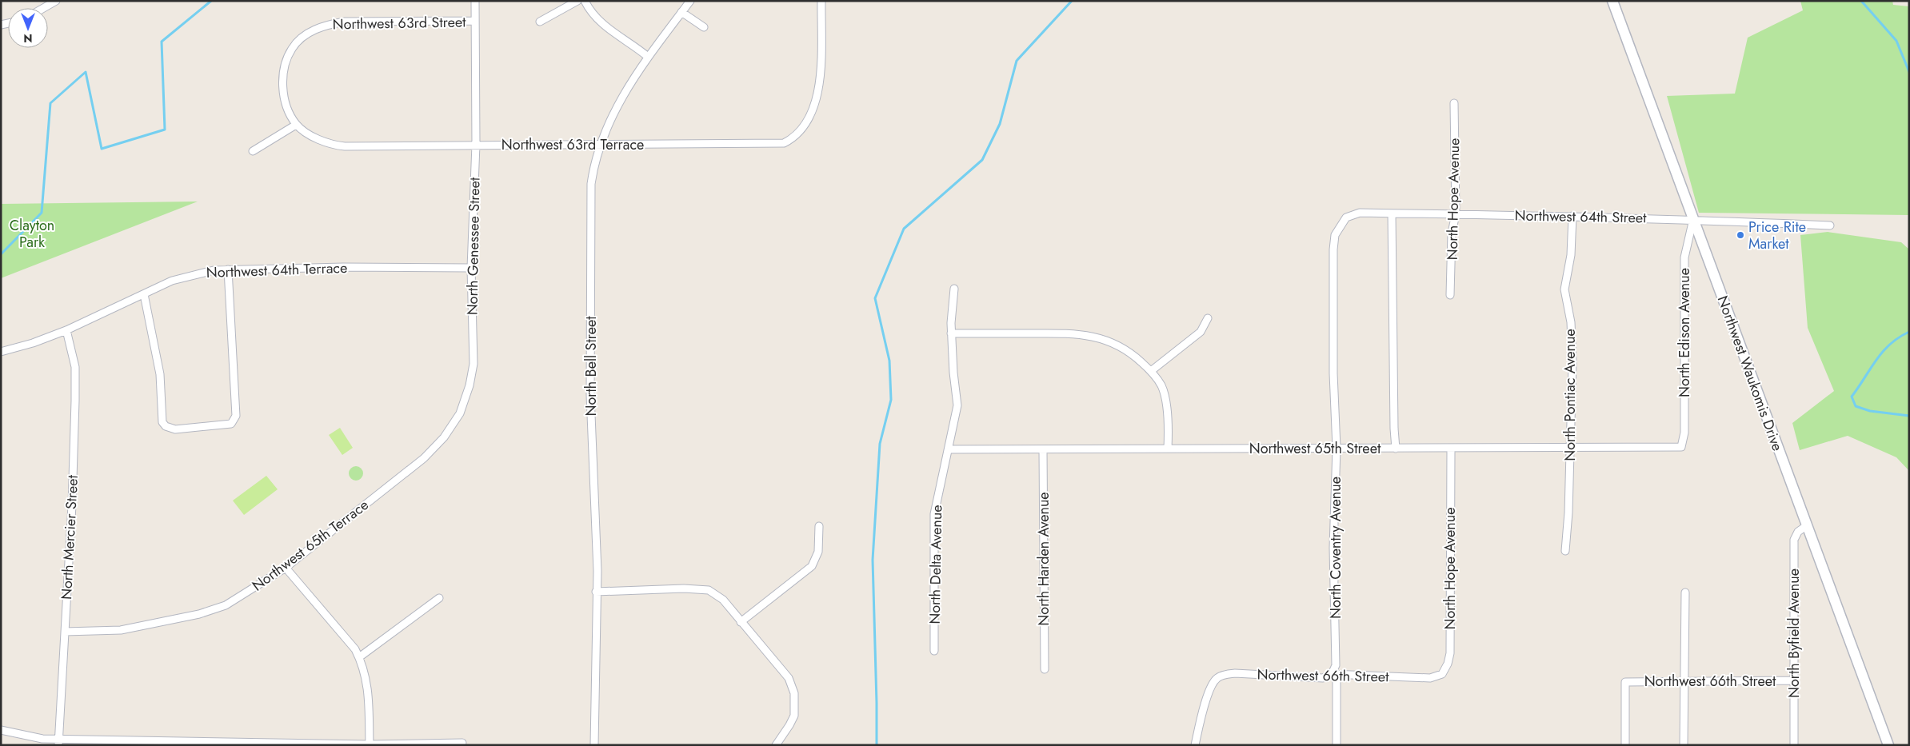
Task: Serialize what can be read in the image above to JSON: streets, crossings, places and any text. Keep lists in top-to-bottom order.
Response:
{
  "streets": {
    "main road": ["Northwest Waukomis Drive"],
    "street": [
      "Northwest 63rd Street",
      "Northwest 63rd Terrace",
      "North Hope Avenue",
      "Northwest 64th Street",
      "North Genessee Street",
      "Northwest 64th Terrace",
      "North Edison Avenue",
      "North Bell Street",
      "North Pontiac Avenue",
      "Northwest 65th Street",
      "North Mercier Street",
      "Northwest 65th Terrace",
      "North Coventry Avenue",
      "North Harden Avenue",
      "North Delta Avenue",
      "North Byfield Avenue",
      "Northwest 66th Street"
    ]
  },
  "crossings": [
    ["Northwest 63rd Street", "Northwest 63rd Terrace"],
    ["Northwest 63rd Street", "North Genessee Street"],
    ["Northwest 63rd Terrace", "North Genessee Street"],
    ["Northwest 63rd Terrace", "North Bell Street"],
    ["North Hope Avenue", "Northwest 64th Street"],
    ["North Hope Avenue", "Northwest 65th Street"],
    ["North Hope Avenue", "Northwest 66th Street"],
    ["Northwest 64th Street", "North Edison Avenue"],
    ["Northwest 64th Street", "Northwest Waukomis Drive"],
    ["Northwest 64th Street", "North Pontiac Avenue"],
    ["Northwest 64th Street", "North Coventry Avenue"],
    ["North Genessee Street", "Northwest 64th Terrace"],
    ["North Genessee Street", "Northwest 65th Terrace"],
    ["Northwest 64th Terrace", "North Mercier Street"],
    ["North Edison Avenue", "Northwest Waukomis Drive"],
    ["North Edison Avenue", "Northwest 65th Street"],
    ["Northwest Waukomis Drive", "North Byfield Avenue"],
    ["North Pontiac Avenue", "Northwest 65th Street"],
    ["Northwest 65th Street", "North Coventry Avenue"],
    ["Northwest 65th Street", "North Harden Avenue"],
    ["Northwest 65th Street", "North Delta Avenue"],
    ["North Mercier Street", "Northwest 65th Terrace"],
    ["North Coventry Avenue", "Northwest 66th Street"],
    ["North Byfield Avenue", "Northwest 66th Street"]
  ],
  "parks": ["Clayton Park"],
  "places": ["Price Rite Market"],
  "north": "bottom"
}
